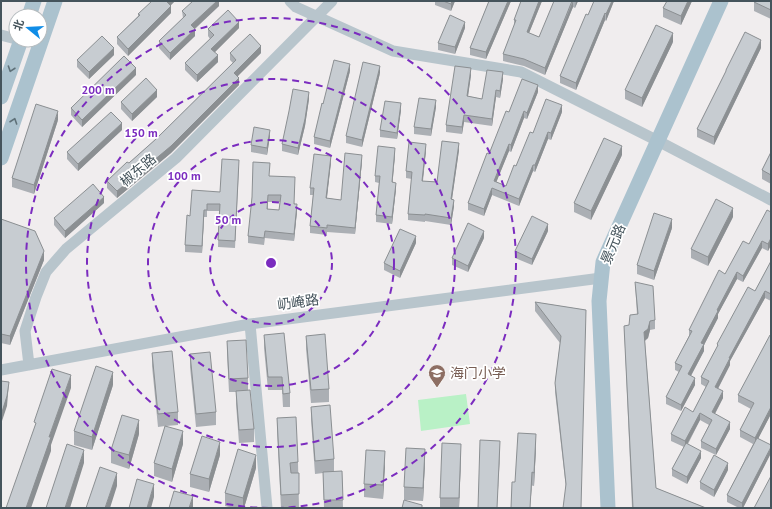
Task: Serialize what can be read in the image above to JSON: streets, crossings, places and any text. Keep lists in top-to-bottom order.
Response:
{
  "streets": {
    "main road": ["景元路"],
    "street": ["椒东路", "屷崦路"]
  },
  "crossings": [
    ["椒东路", "屷崦路"],
    ["景元路", "屷崦路"]
  ],
  "places": {
    "school or university": ["海门小学"]
  },
  "north": "left",
  "rings": [
    "200 m",
    "150 m",
    "100 m",
    "50 m"
  ]
}
